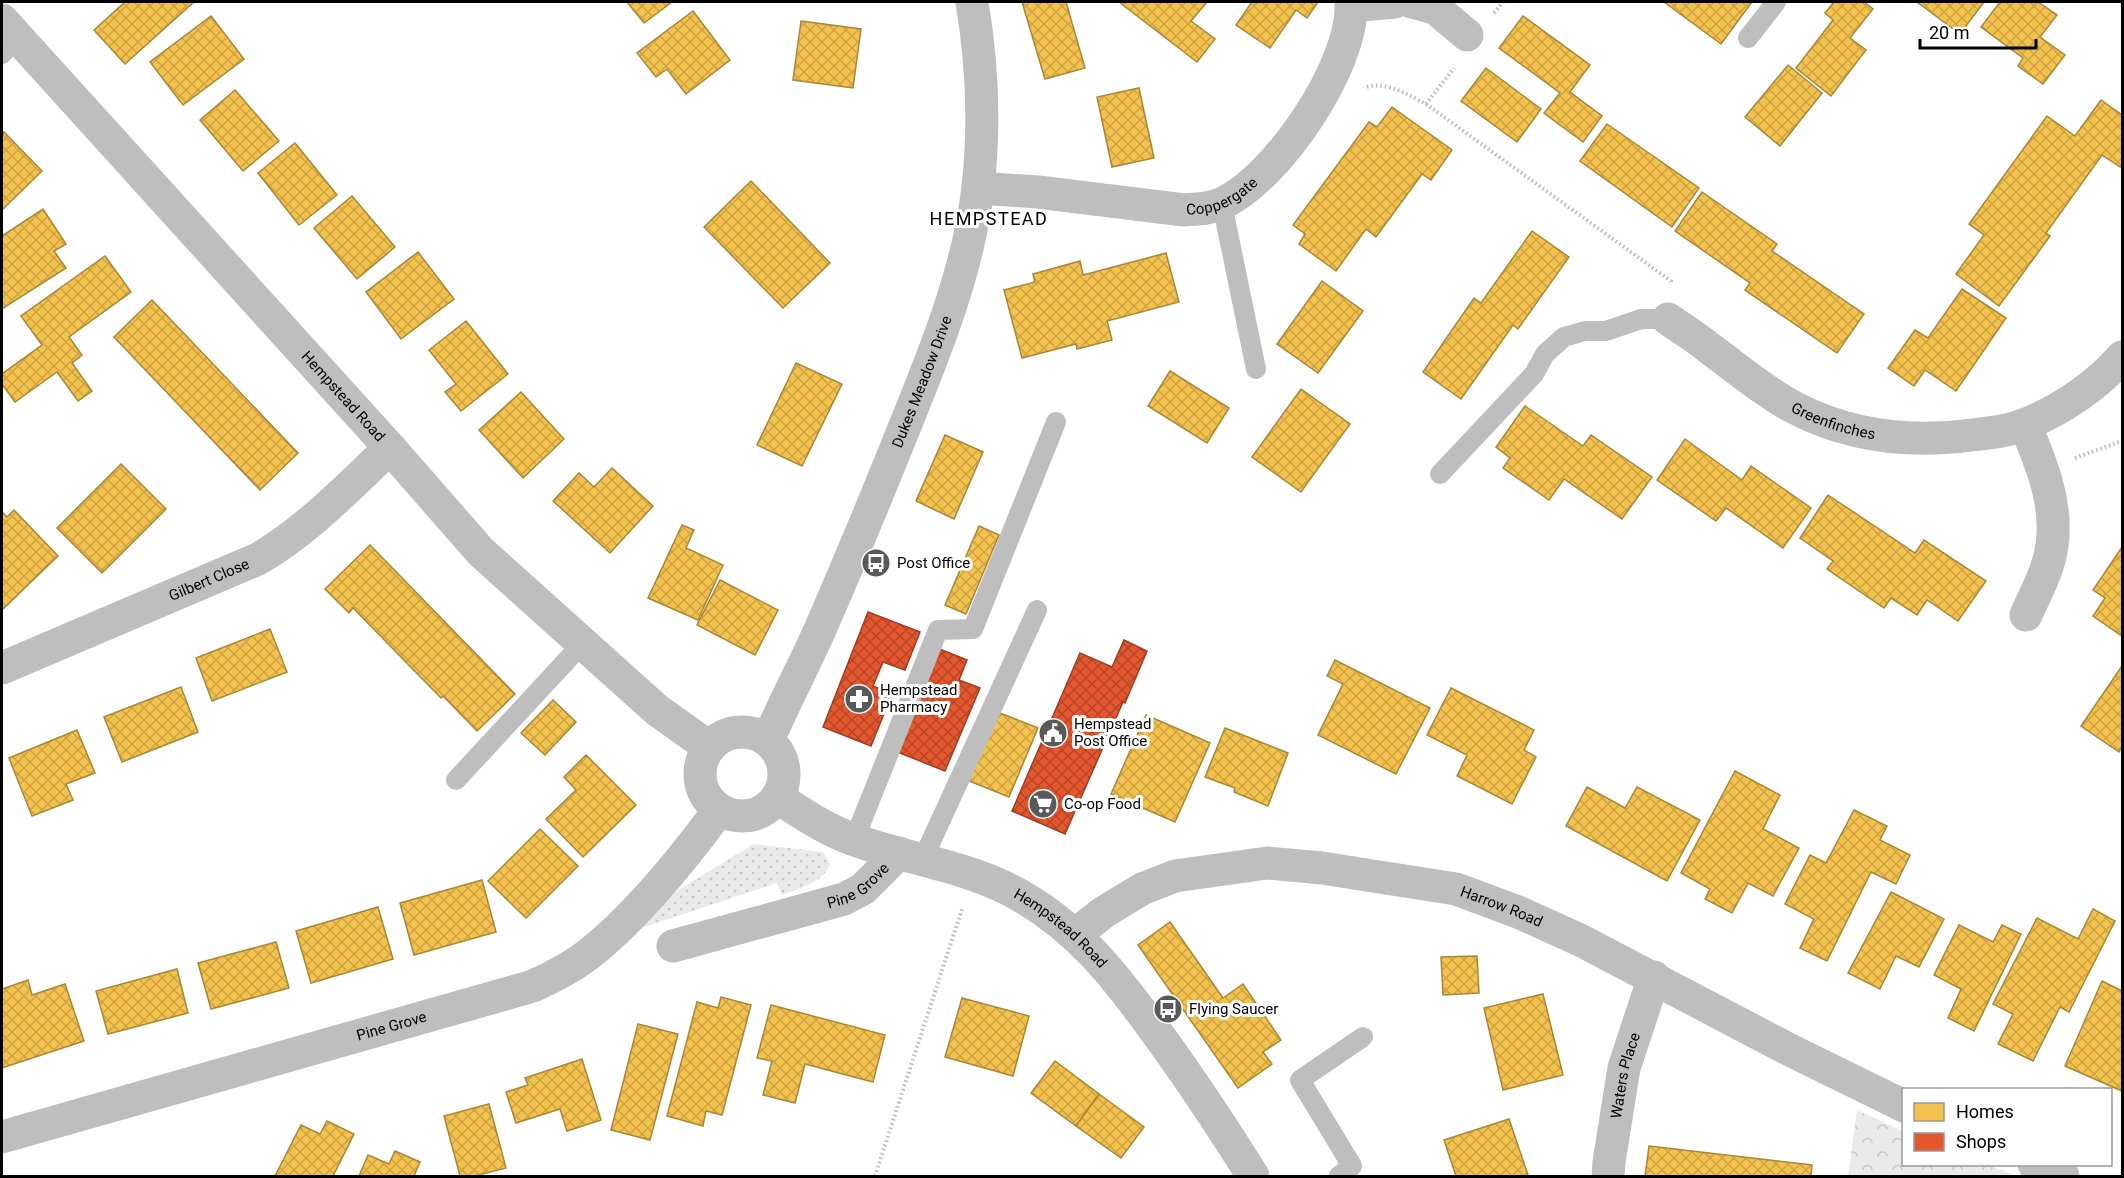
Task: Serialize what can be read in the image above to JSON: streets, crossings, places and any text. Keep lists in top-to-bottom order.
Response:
{
  "streets": {
    "street": [
      "Coppergate",
      "Dukes Meadow Drive",
      "Hempstead Road",
      "Greenfinches",
      "Gilbert Close",
      "Pine Grove",
      "Harrow Road",
      "Waters Place"
    ]
  },
  "crossings": [
    ["Coppergate", "Dukes Meadow Drive"],
    ["Dukes Meadow Drive", "Hempstead Road"],
    ["Dukes Meadow Drive", "Pine Grove"],
    ["Hempstead Road", "Gilbert Close"],
    ["Hempstead Road", "Pine Grove"],
    ["Hempstead Road", "Harrow Road"],
    ["Harrow Road", "Waters Place"]
  ],
  "districts": ["HEMPSTEAD"],
  "places": {
    "bus stop": ["Post Office", "Flying Saucer"],
    "pharmacy": ["Hempstead Pharmacy"],
    "public building": ["Hempstead Post Office"],
    "supermarket": ["Co-op Food"]
  },
  "legend": ["Homes", "Shops"],
  "scale_bar": "20 m"
}
